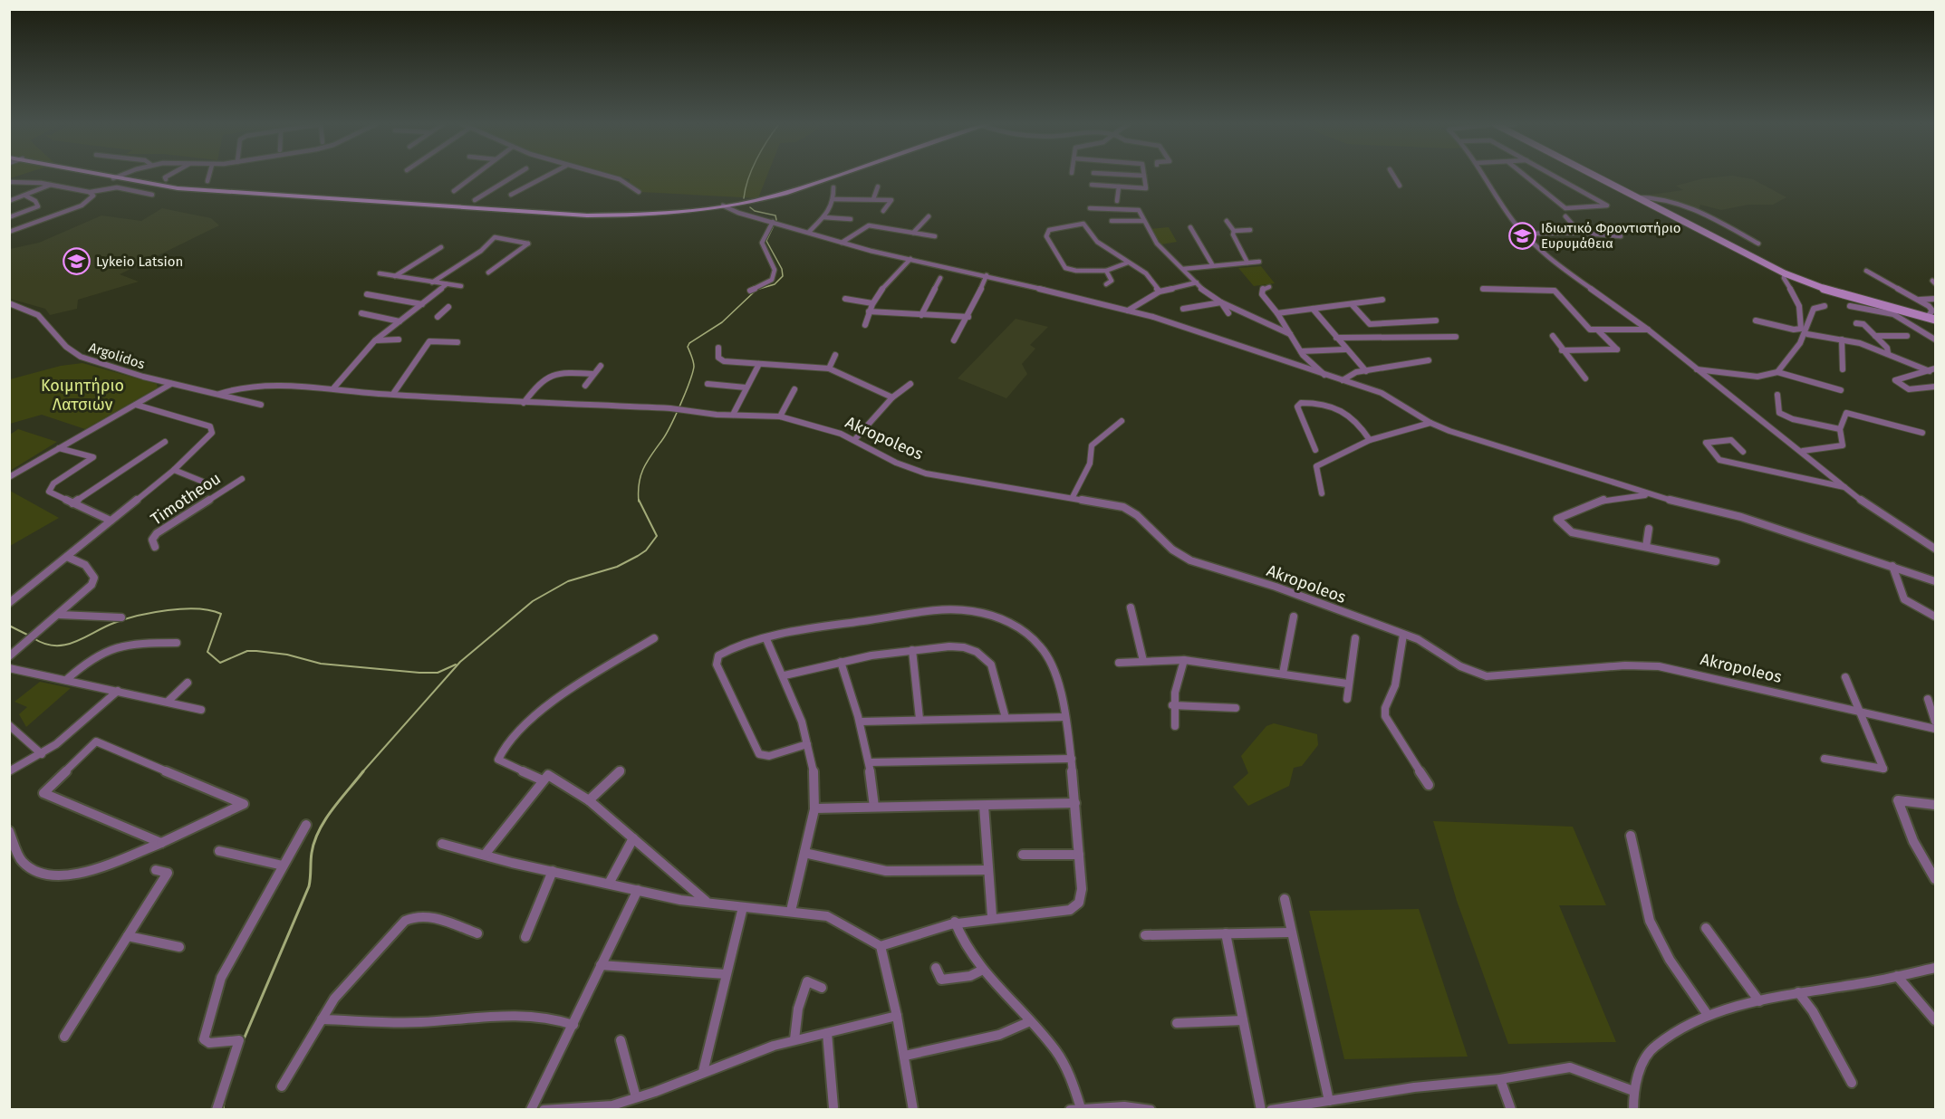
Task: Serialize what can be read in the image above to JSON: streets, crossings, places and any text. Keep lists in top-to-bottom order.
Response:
{
  "streets": {
    "street": ["Argolidos", "Akropoleos", "Timotheou"]
  },
  "crossings": [
    ["Argolidos", "Akropoleos"]
  ],
  "parks": ["Κοιμητήριο Λατσιών"],
  "places": {
    "school or university": ["Ιδιωτικό Φροντιστήριο Ευρυμάθεια", "Lykeio Latsion"]
  }
}
